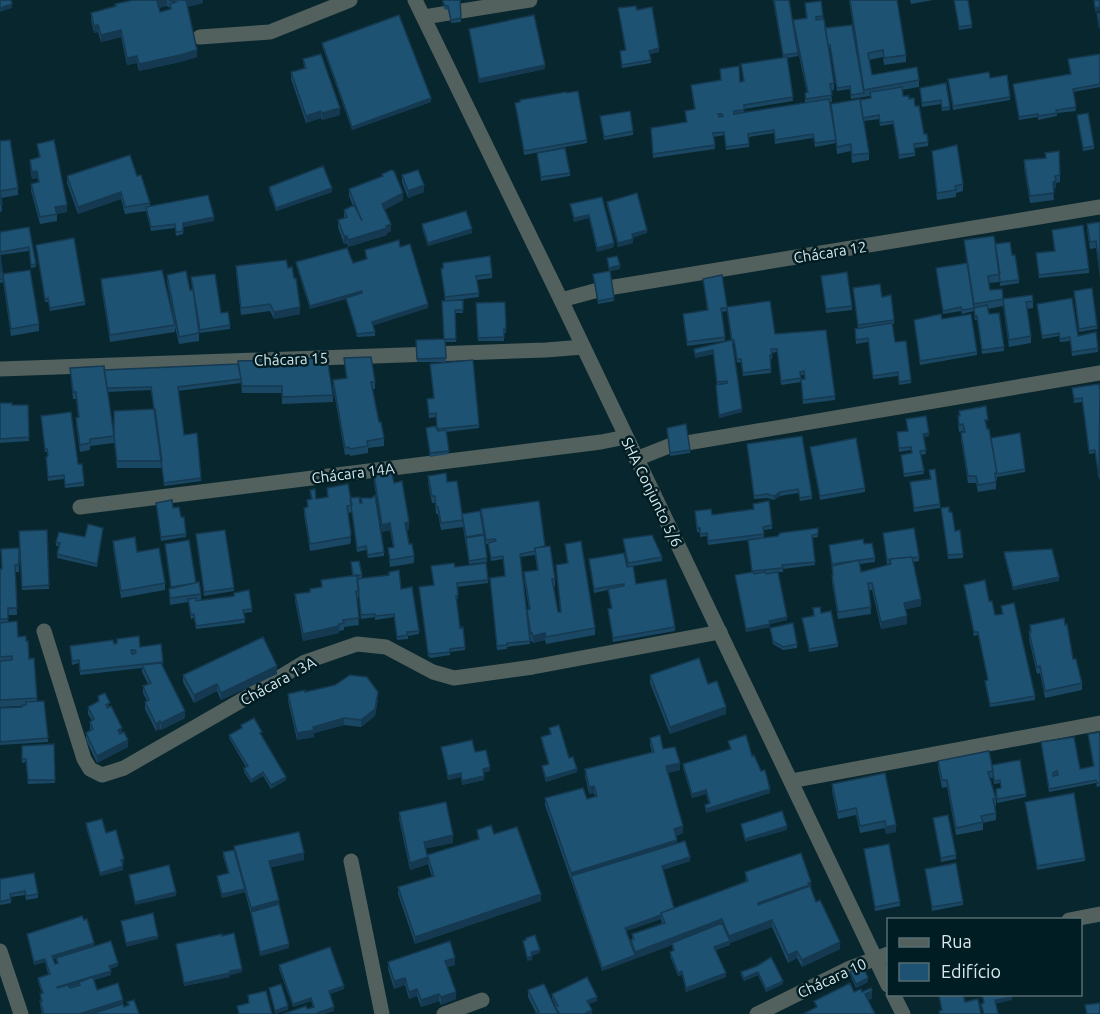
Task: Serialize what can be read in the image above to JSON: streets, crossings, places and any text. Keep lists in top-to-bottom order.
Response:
{
  "streets": {
    "street": [
      "Chácara 12",
      "Chácara 15",
      "Chácara 14A",
      "SHA Conjunto 5/6",
      "Chácara 13A",
      "Chácara 10"
    ]
  },
  "crossings": [
    ["Chácara 12", "SHA Conjunto 5/6"],
    ["Chácara 15", "SHA Conjunto 5/6"],
    ["Chácara 14A", "SHA Conjunto 5/6"],
    ["SHA Conjunto 5/6", "Chácara 13A"],
    ["SHA Conjunto 5/6", "Chácara 10"]
  ],
  "legend": ["Rua", "Edifício"]
}
